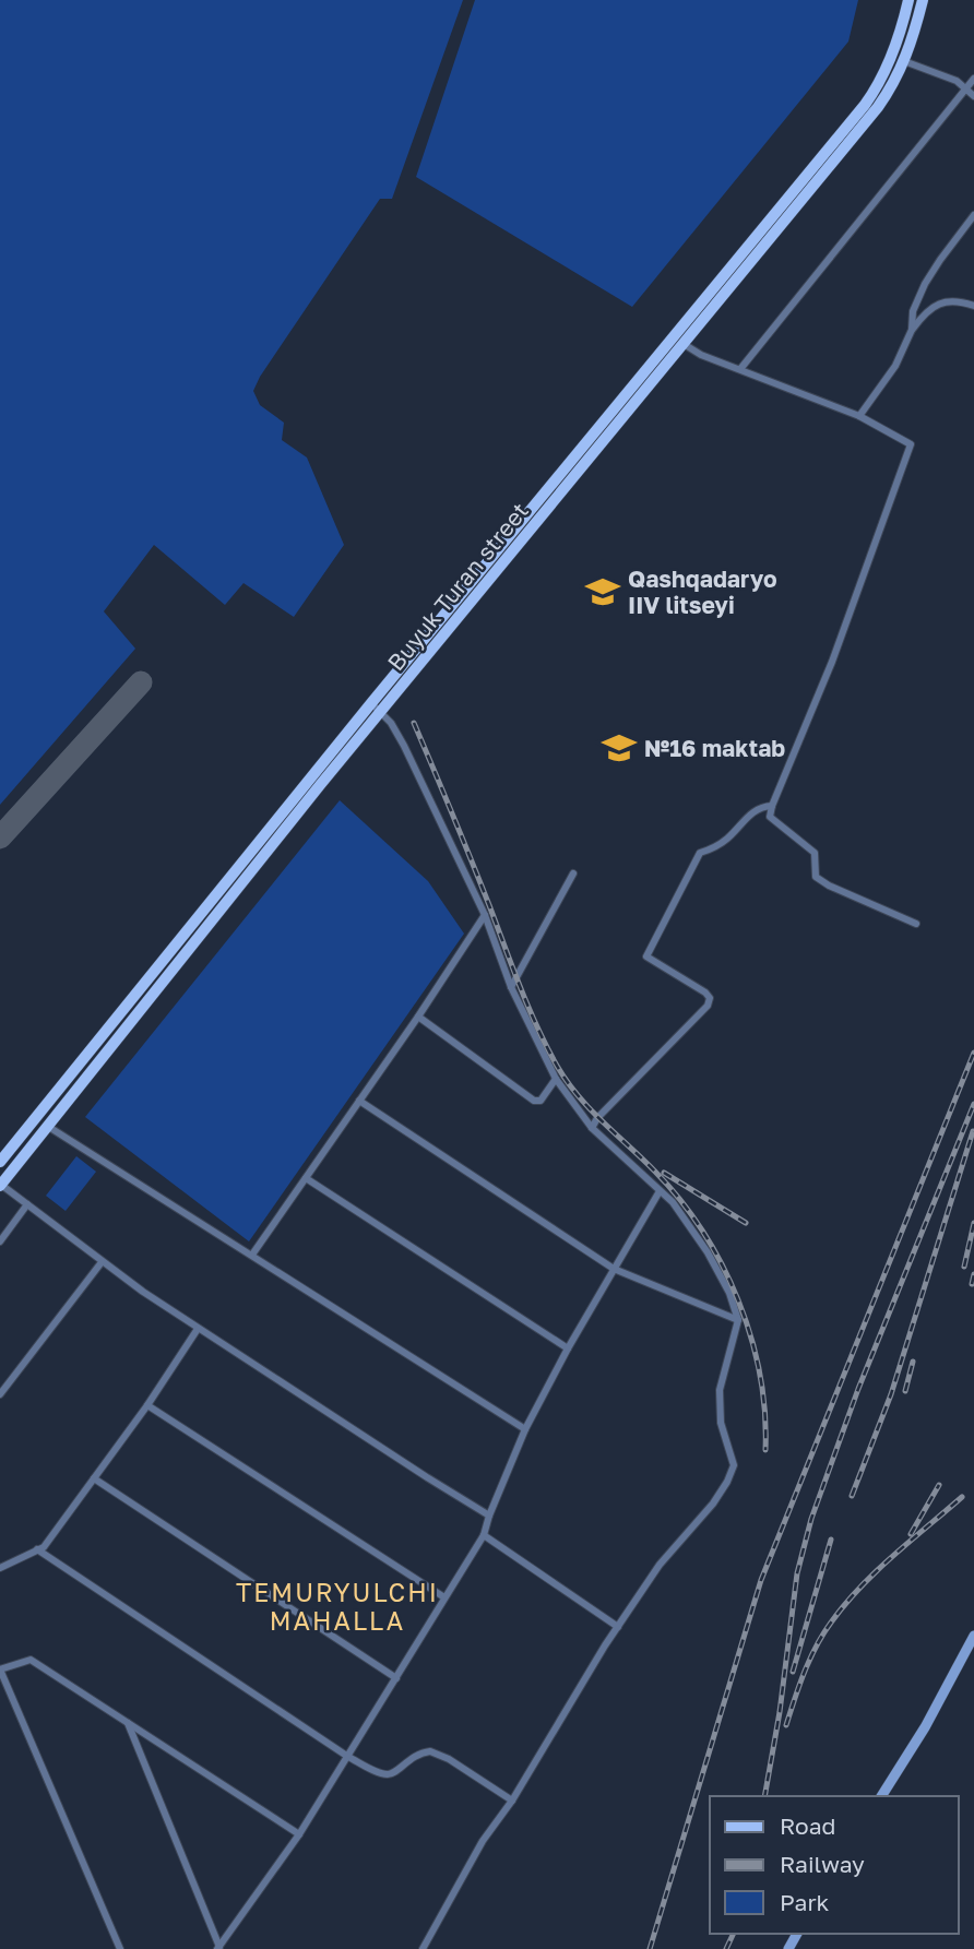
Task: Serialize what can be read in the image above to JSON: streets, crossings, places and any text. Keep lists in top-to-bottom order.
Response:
{
  "streets": {
    "main road": ["Buyuk Turan street"]
  },
  "districts": ["TEMURYULCHI MAHALLA"],
  "places": {
    "school or university": ["Qashqadaryo IIV litseyi", "№16 maktab"]
  },
  "legend": ["Road", "Railway", "Park"]
}
